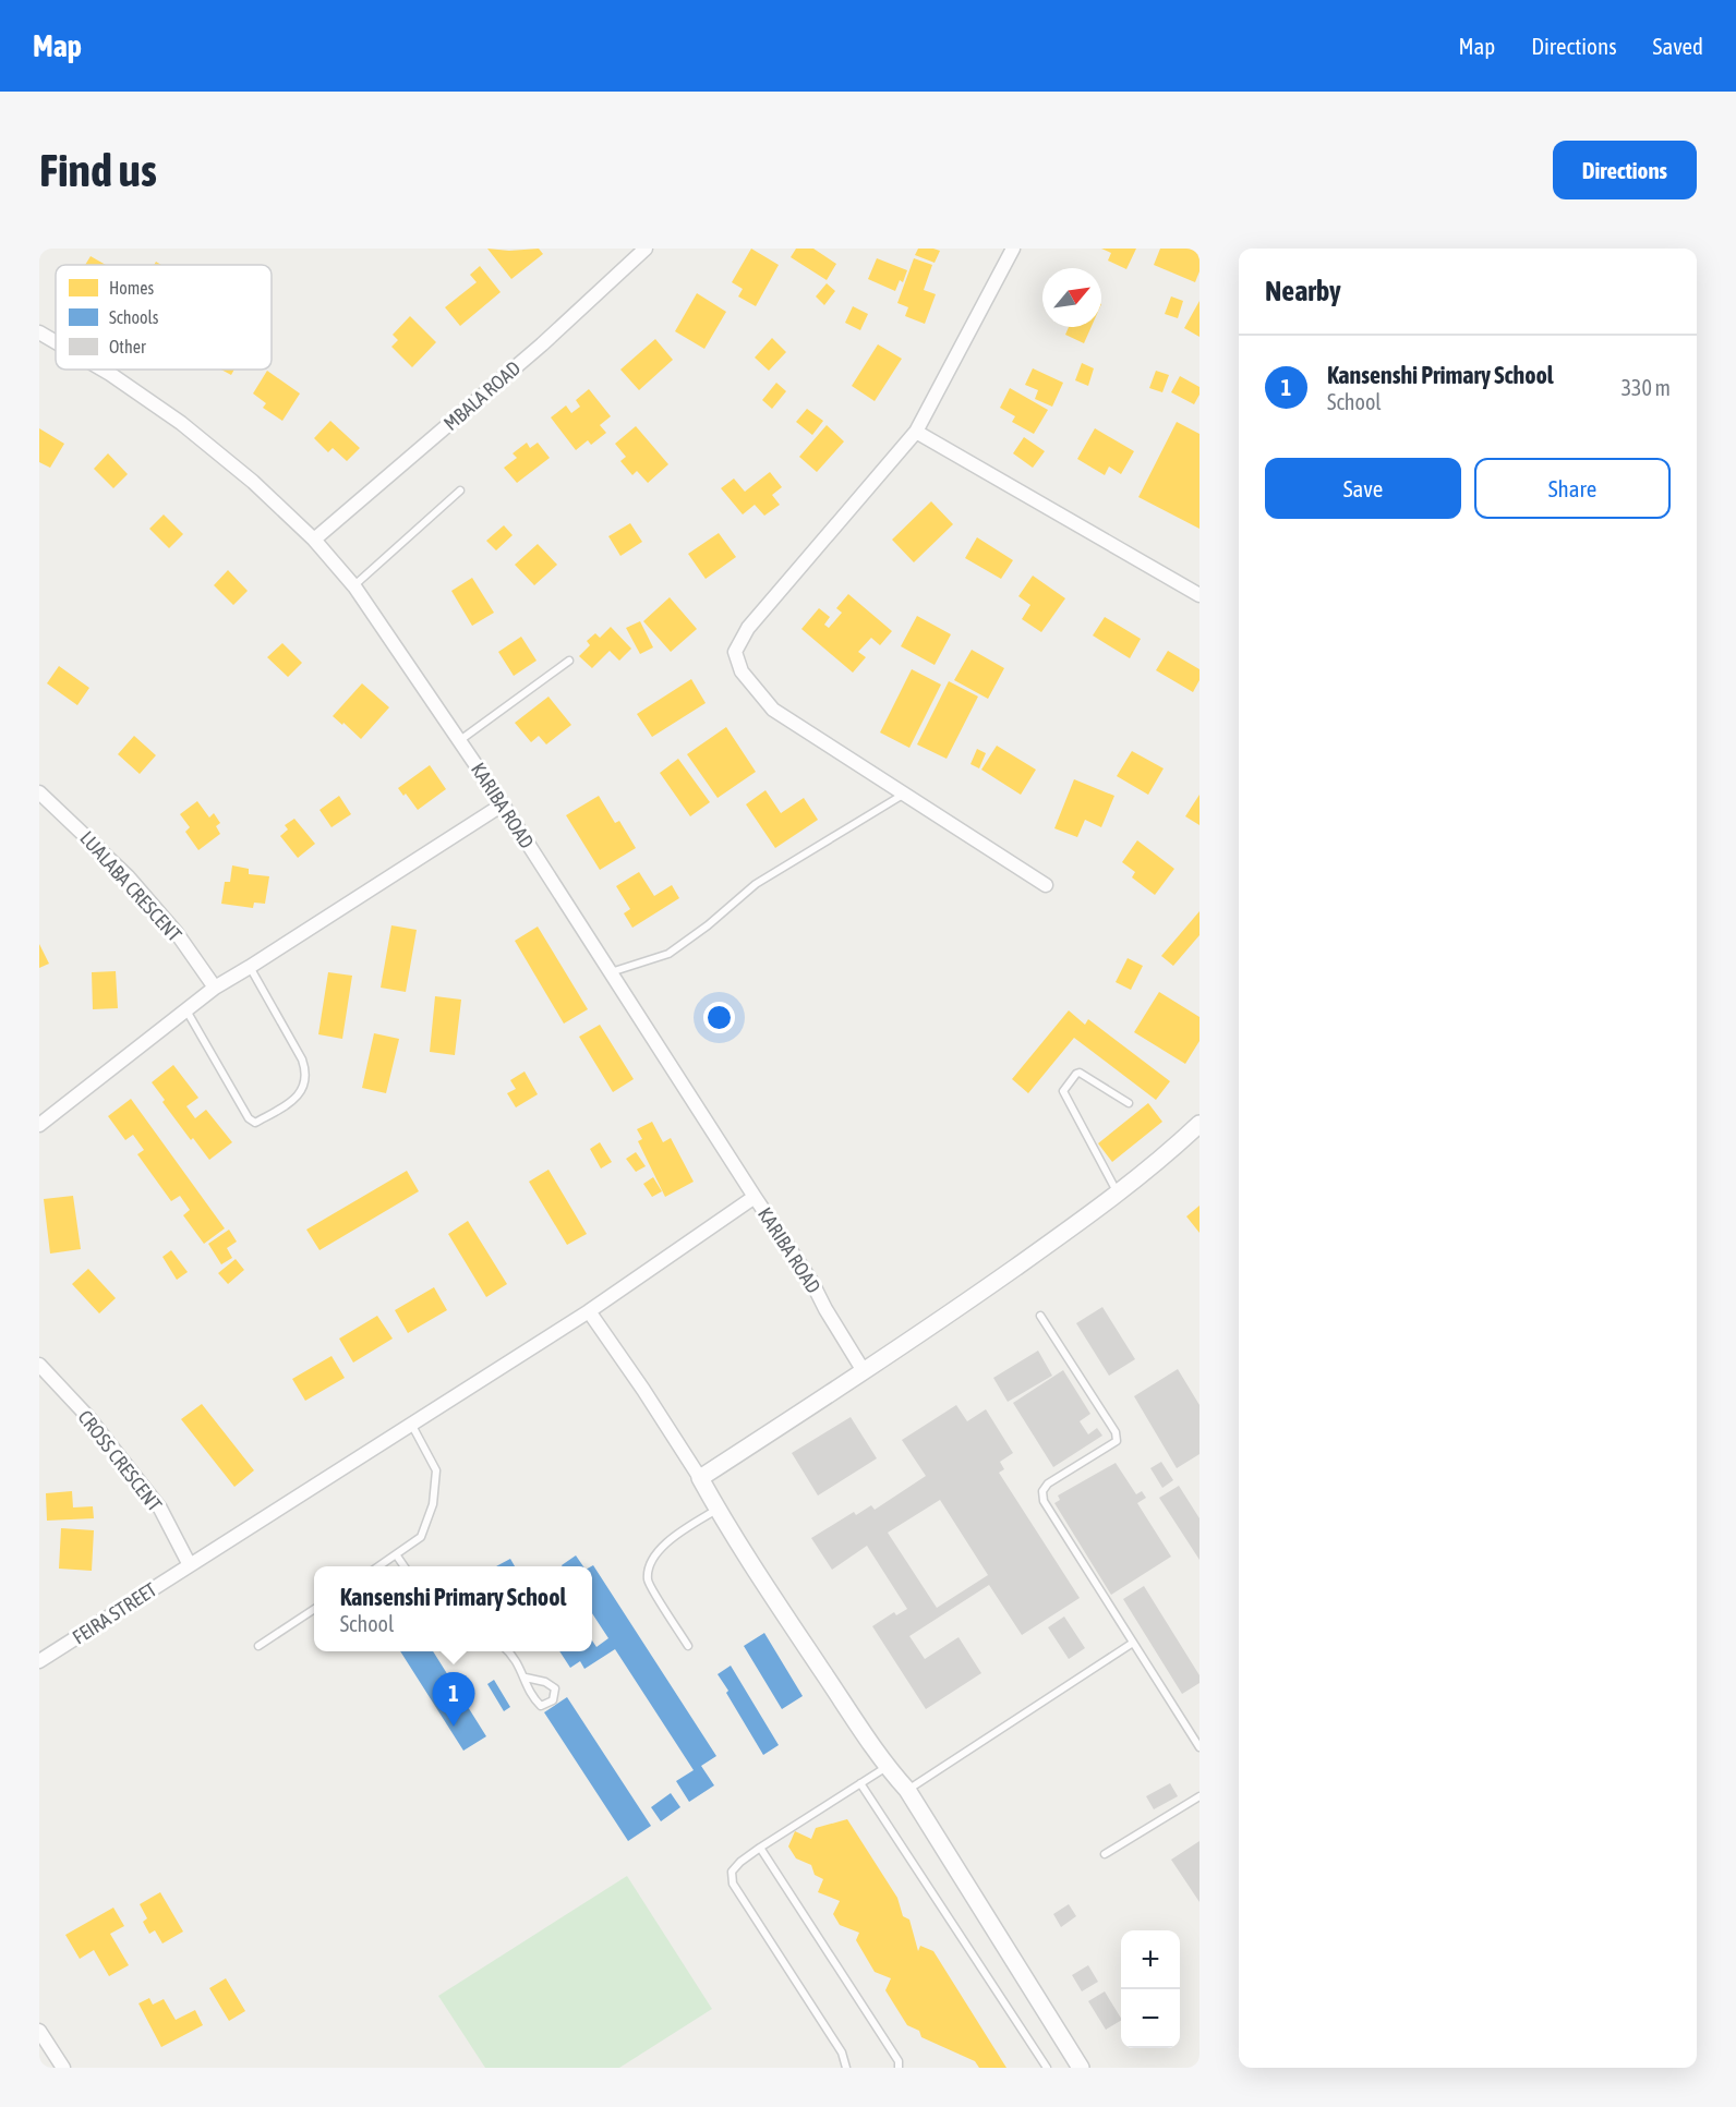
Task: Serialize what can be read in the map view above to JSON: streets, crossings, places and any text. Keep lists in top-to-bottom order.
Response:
{
  "streets": {
    "street": [
      "MBALA ROAD",
      "KARIBA ROAD",
      "LUALABA CRESCENT",
      "CROSS CRESCENT",
      "FEIRA STREET"
    ]
  },
  "crossings": [
    ["MBALA ROAD", "KARIBA ROAD"],
    ["KARIBA ROAD", "FEIRA STREET"],
    ["CROSS CRESCENT", "FEIRA STREET"]
  ],
  "legend": ["Homes", "Schools", "Other"],
  "north": "top right",
  "page": {
    "header": "Map",
    "nav": ["Map", "Directions", "Saved"],
    "buttons": [
      "Directions",
      ["Save", "Share"]
    ],
    "title": "Find us",
    "heading": "Nearby",
    "list": [
      {
        "mark": "1",
        "name": "Kansenshi Primary School",
        "note": "School",
        "value": "330 m"
      }
    ],
    "popup": ["Kansenshi Primary School", "School"],
    "pins": "1",
    "map_buttons": ["+", "−"]
  }
}
